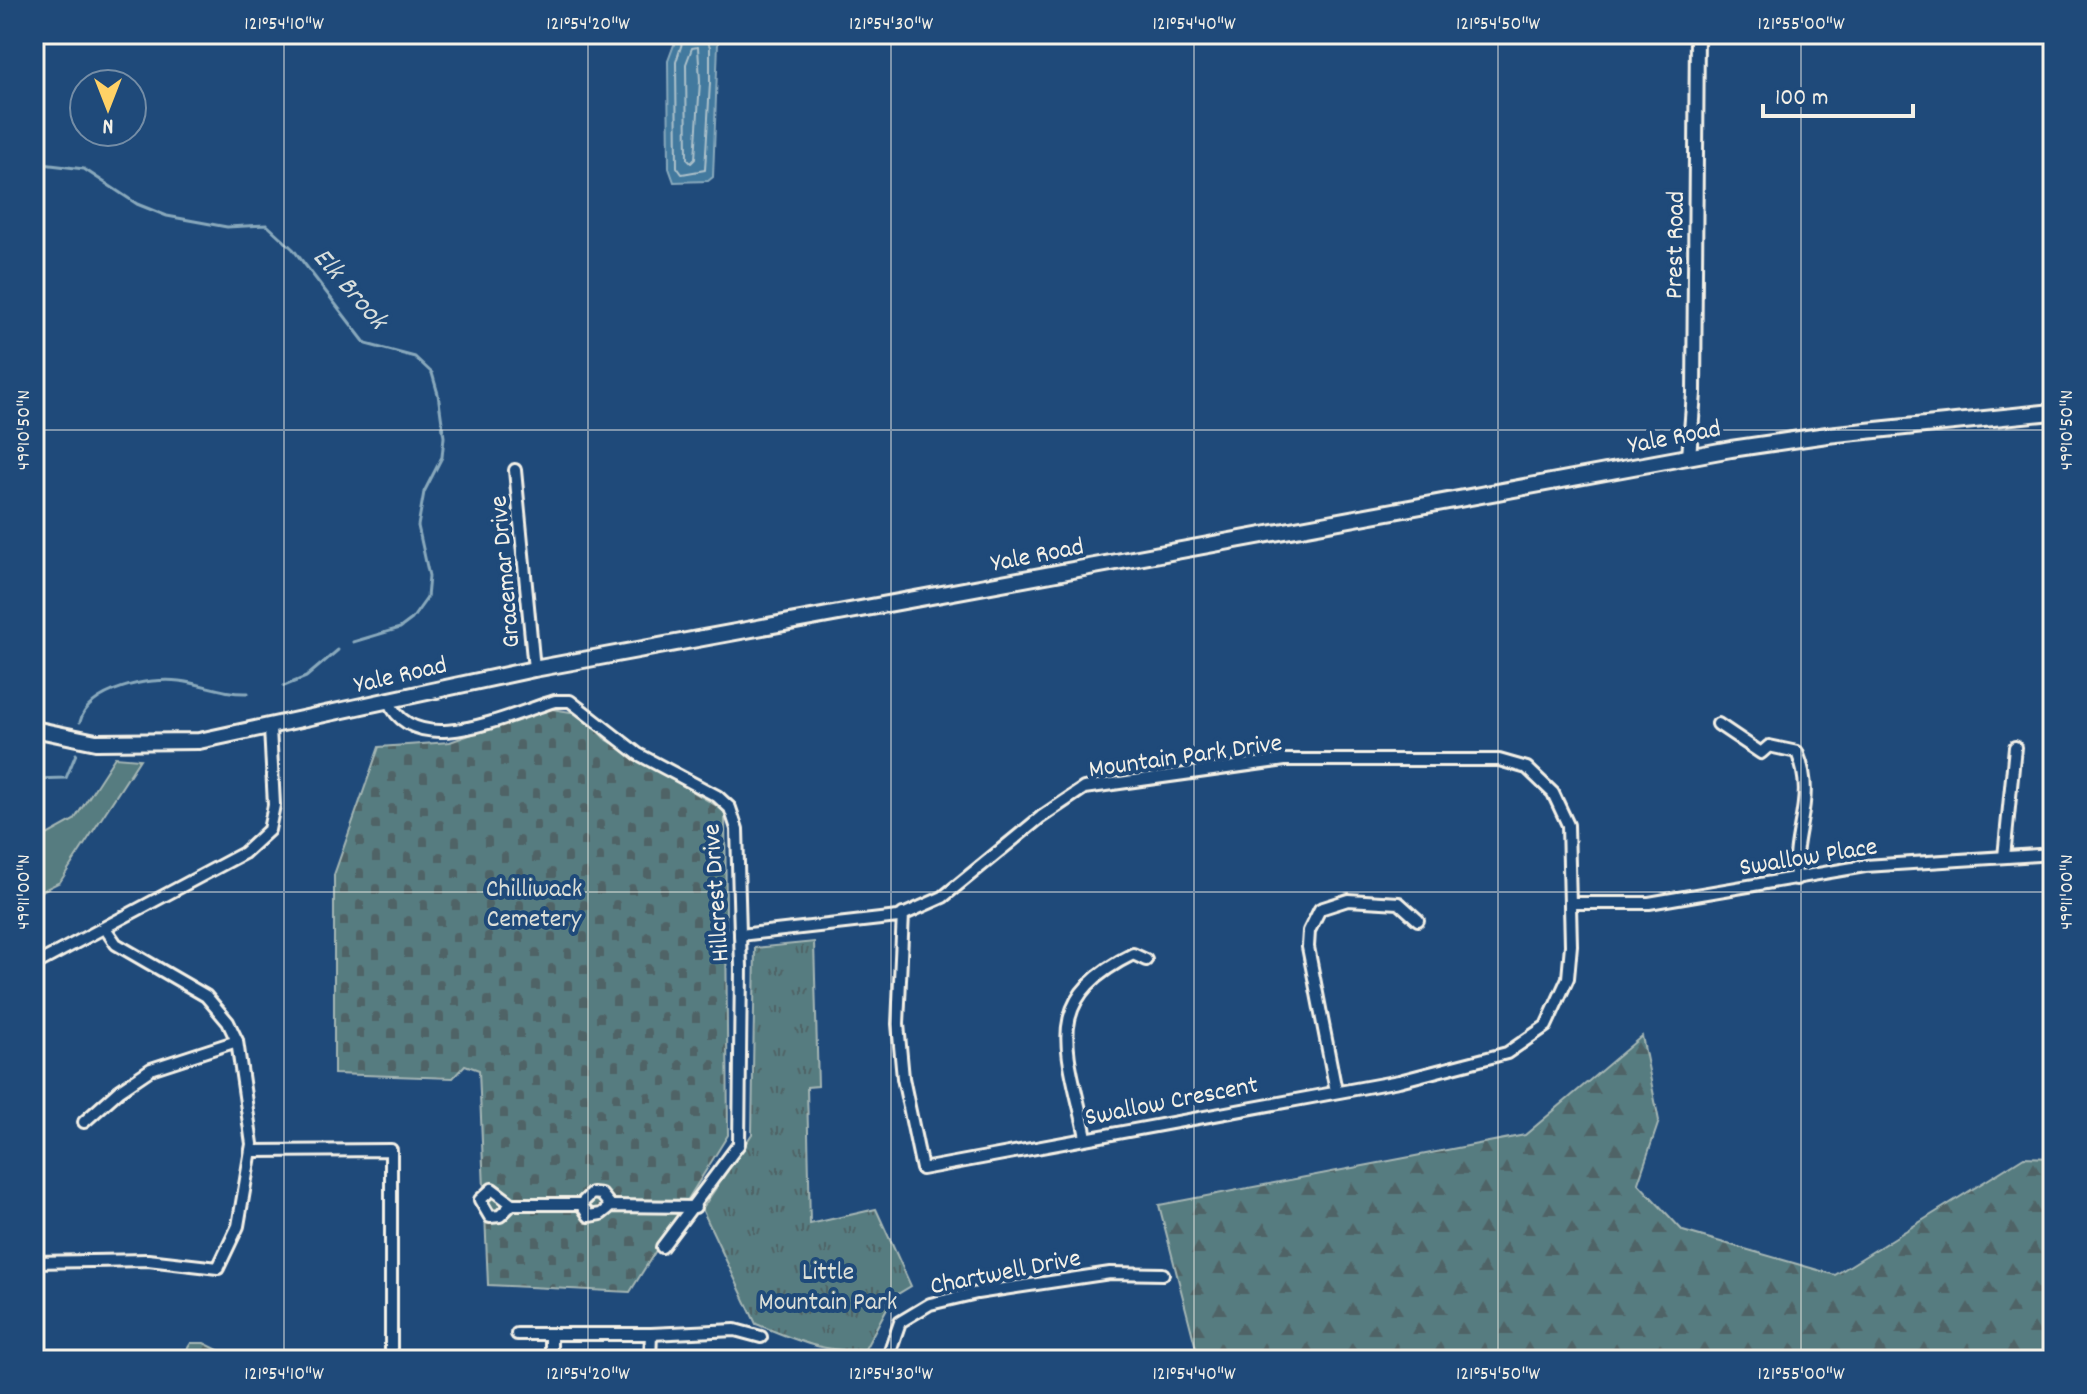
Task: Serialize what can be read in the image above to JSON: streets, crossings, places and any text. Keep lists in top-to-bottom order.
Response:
{
  "streets": {
    "main road": ["Yale Road"],
    "street": [
      "Prest Road",
      "Gracemar Drive",
      "Mountain Park Drive",
      "Swallow Place",
      "Hillcrest Drive",
      "Swallow Crescent",
      "Chartwell Drive"
    ]
  },
  "crossings": [
    ["Prest Road", "Yale Road"],
    ["Yale Road", "Gracemar Drive"],
    ["Yale Road", "Hillcrest Drive"],
    ["Mountain Park Drive", "Swallow Place"],
    ["Mountain Park Drive", "Hillcrest Drive"],
    ["Mountain Park Drive", "Swallow Crescent"],
    ["Swallow Place", "Swallow Crescent"]
  ],
  "water": ["Elk Brook"],
  "parks": ["Chilliwack Cemetery", "Little Mountain Park"],
  "scale_bar": "100 m",
  "north": "bottom",
  "coordinates": [
    "121°54'10\"W",
    "121°54'20\"W",
    "121°54'30\"W",
    "121°54'40\"W",
    "121°54'50\"W",
    "121°55'00\"W",
    "49°10'50\"N",
    "49°11'00\"N"
  ]
}
